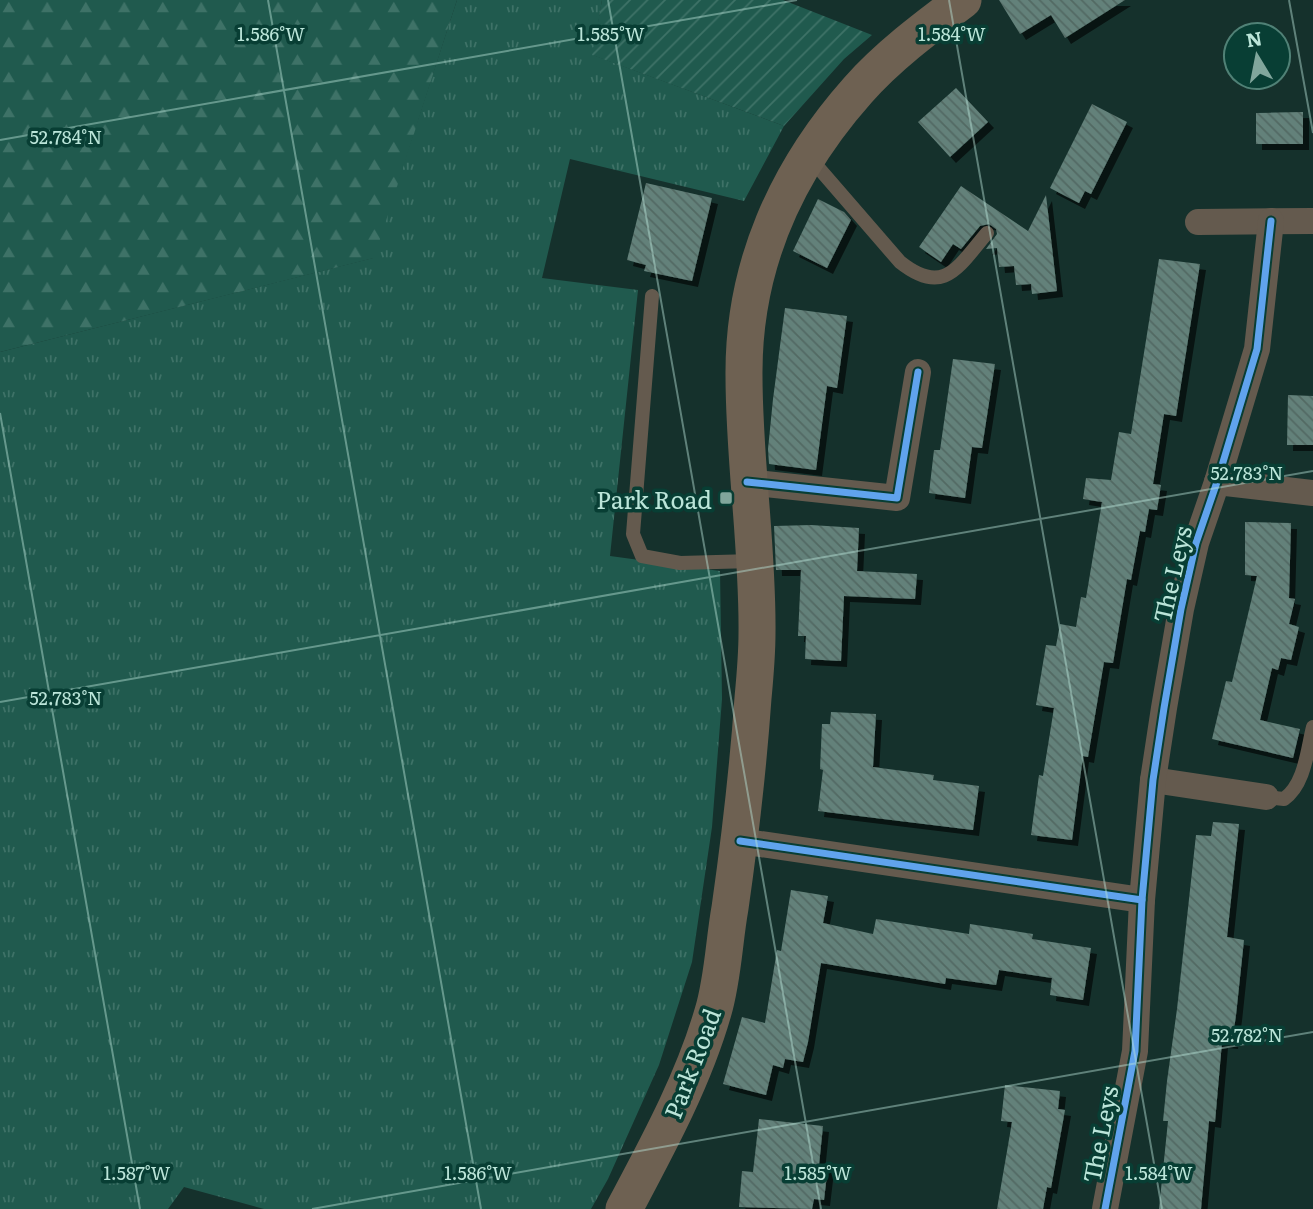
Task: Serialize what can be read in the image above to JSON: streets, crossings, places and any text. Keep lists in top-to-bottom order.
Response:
{
  "streets": {
    "main road": ["Park Road"],
    "street": ["The Leys"]
  },
  "places": {
    "transit": ["Park Road"]
  },
  "north": "top",
  "coordinates": [
    "1.584°W",
    "1.586°W",
    "1.585°W",
    "52.784°N",
    "52.783°N",
    "52.782°N",
    "1.587°W"
  ]
}
